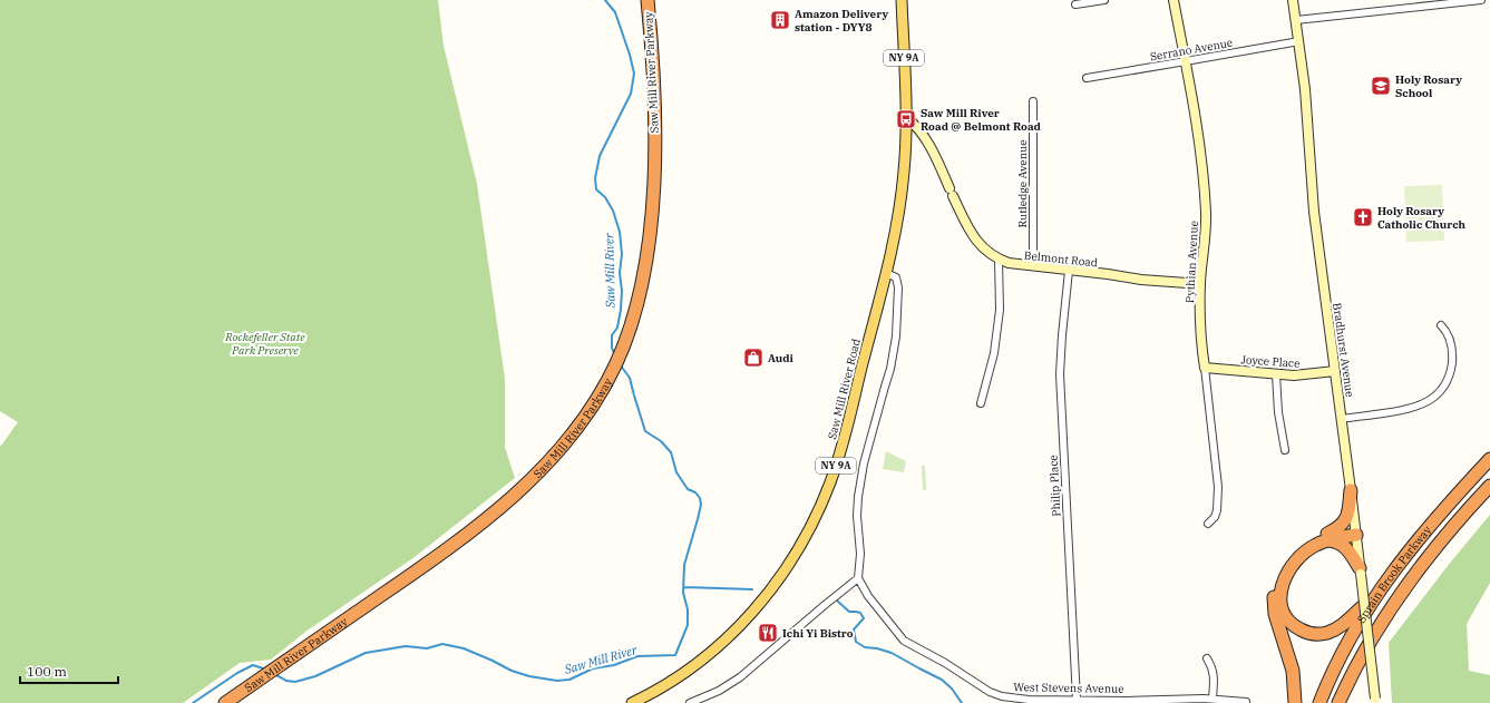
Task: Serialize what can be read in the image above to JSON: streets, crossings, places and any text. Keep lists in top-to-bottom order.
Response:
{
  "streets": {
    "highway": ["Saw Mill River Parkway", "Sprain Brook Parkway"],
    "main road": ["NY 9A", "Saw Mill River Road"],
    "street": [
      "Serrano Avenue",
      "Rutledge Avenue",
      "Belmont Road",
      "Pythian Avenue",
      "Bradhurst Avenue",
      "Joyce Place",
      "Philip Place",
      "West Stevens Avenue"
    ]
  },
  "crossings": [
    ["Serrano Avenue", "Pythian Avenue"],
    ["Serrano Avenue", "Bradhurst Avenue"],
    ["Rutledge Avenue", "Belmont Road"],
    ["Belmont Road", "Pythian Avenue"],
    ["Belmont Road", "Saw Mill River Road"],
    ["Belmont Road", "Philip Place"],
    ["Pythian Avenue", "Joyce Place"],
    ["Bradhurst Avenue", "Joyce Place"],
    ["Philip Place", "West Stevens Avenue"]
  ],
  "water": ["Saw Mill River"],
  "parks": ["Rockefeller State Park Preserve"],
  "places": {
    "building": ["Amazon Delivery station - DYY8"],
    "school or university": ["Holy Rosary School"],
    "bus stop": ["Saw Mill River Road @ Belmont Road"],
    "church": ["Holy Rosary Catholic Church"],
    "shop": ["Audi"],
    "restaurant": ["Ichi Yi Bistro"]
  },
  "scale_bar": "100 m"
}
